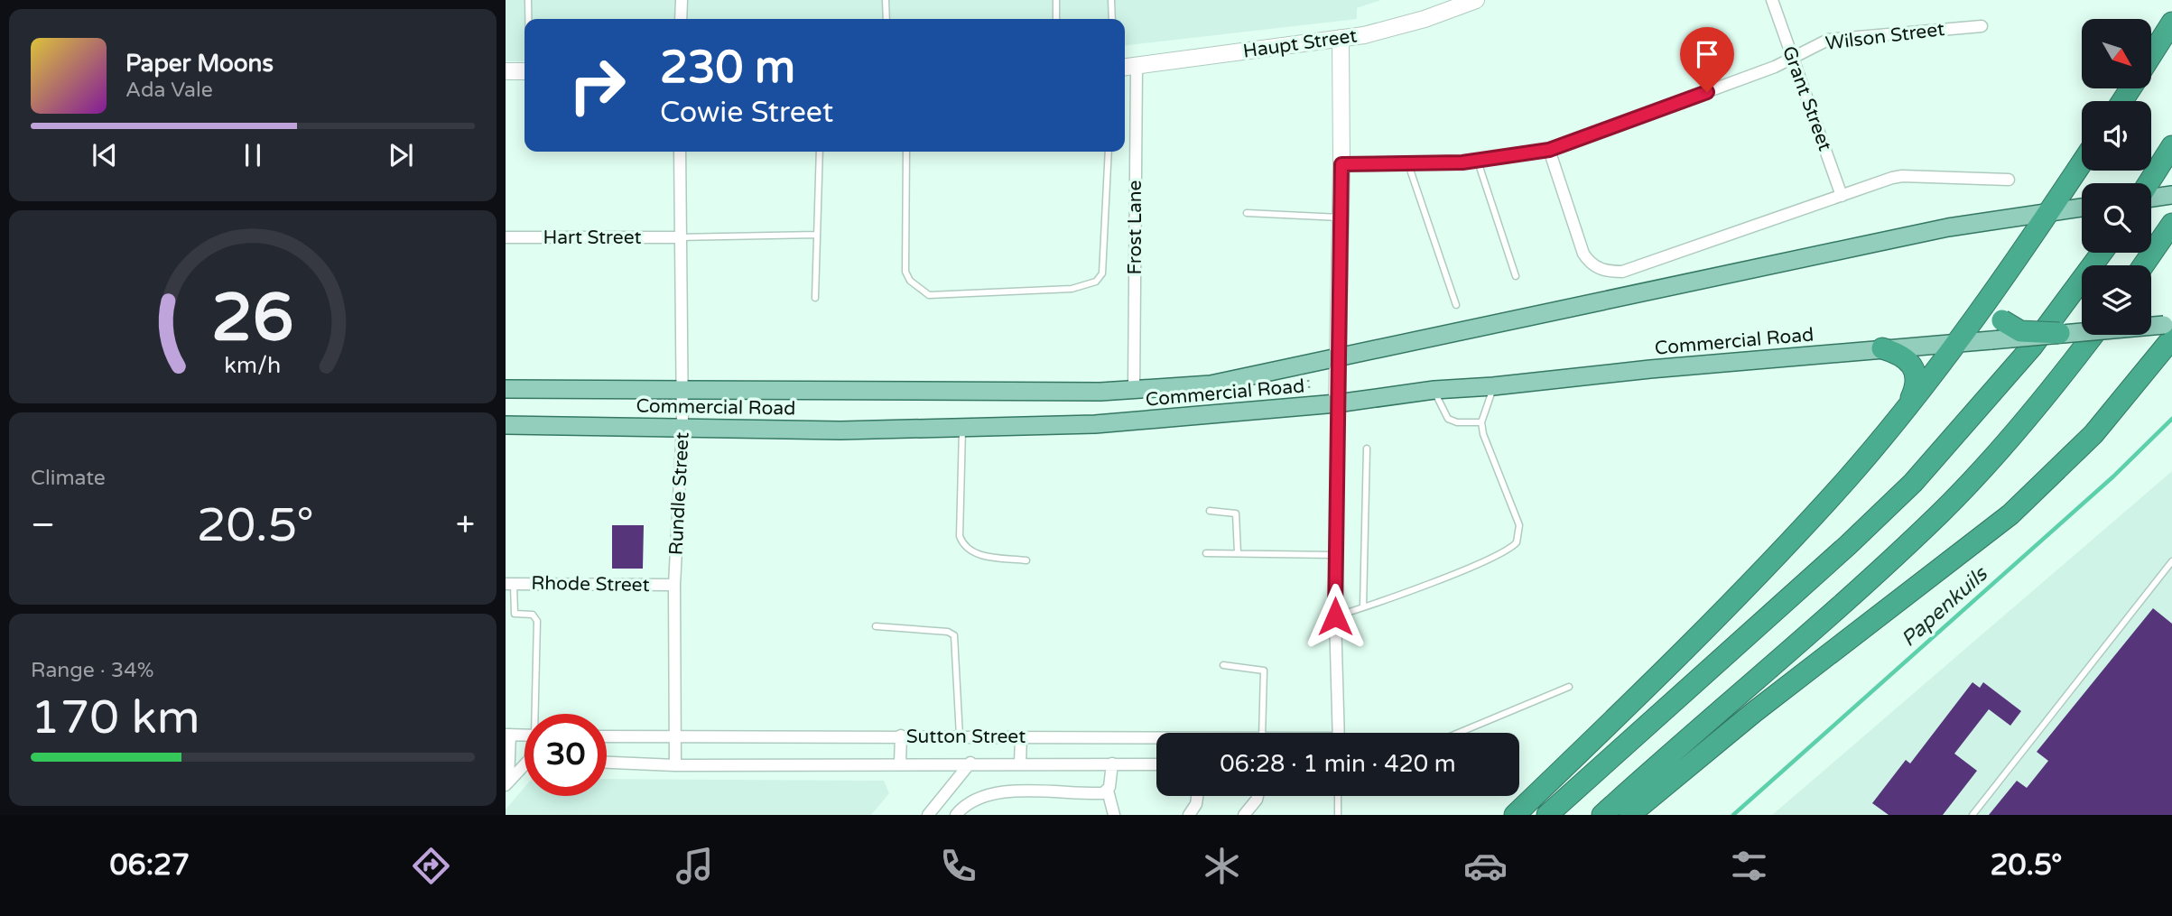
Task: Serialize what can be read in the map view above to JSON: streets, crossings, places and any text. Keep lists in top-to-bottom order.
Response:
{
  "streets": {
    "main road": ["Commercial Road"],
    "street": [
      "Wilson Street",
      "Haupt Street",
      "Grant Street",
      "Frost Lane",
      "Hart Street",
      "Rundle Street",
      "Rhode Street",
      "Sutton Street"
    ]
  },
  "crossings": [
    ["Wilson Street", "Grant Street"],
    ["Haupt Street", "Frost Lane"],
    ["Frost Lane", "Commercial Road"],
    ["Hart Street", "Rundle Street"],
    ["Commercial Road", "Rundle Street"],
    ["Rundle Street", "Rhode Street"],
    ["Rundle Street", "Sutton Street"]
  ],
  "water": ["Papenkuils"],
  "north": "bottom right",
  "page": {
    "turn": ["230 m", "Cowie Street"],
    "song": ["Paper Moons", "Ada Vale"],
    "tile": [
      "Climate",
      ["Range · 34%", "170 km"]
    ],
    "heat": ["−", "20.5°", "+"],
    "limit": "30",
    "trip": "06:28 · 1 min · 420 m",
    "tabs": ["06:27", "20.5°"],
    "gauge": ["26", "km/h"]
  }
}
